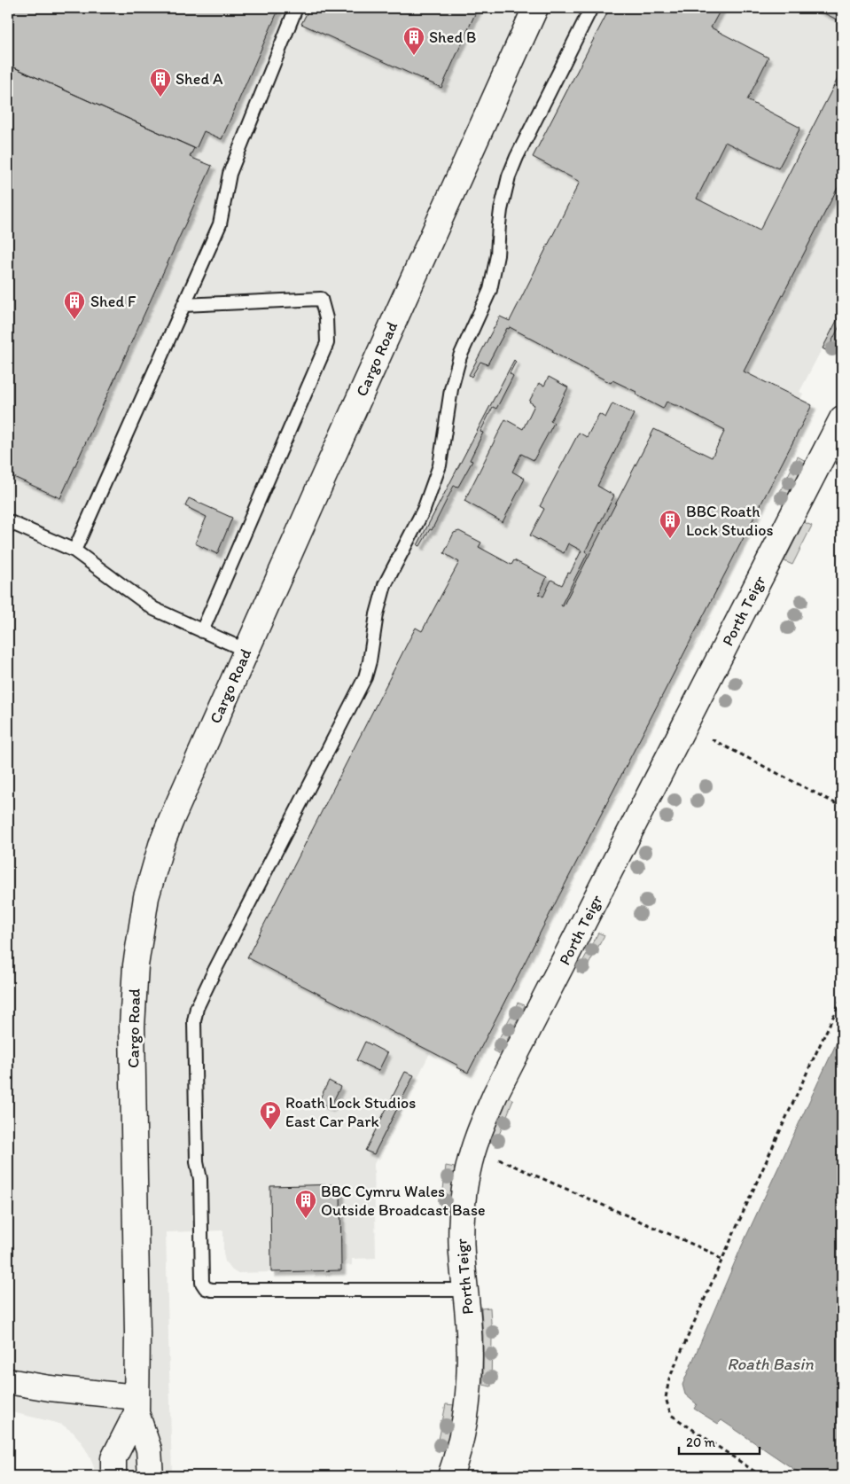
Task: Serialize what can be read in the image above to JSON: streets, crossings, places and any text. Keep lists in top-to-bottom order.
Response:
{
  "streets": {
    "street": ["Cargo Road", "Porth Teigr"]
  },
  "water": ["Roath Basin"],
  "places": {
    "building": [
      "Shed B",
      "Shed A",
      "Shed F",
      "BBC Roath Lock Studios",
      "BBC Cymru Wales Outside Broadcast Base"
    ],
    "parking": ["Roath Lock Studios East Car Park"]
  },
  "scale_bar": "20 m"
}
